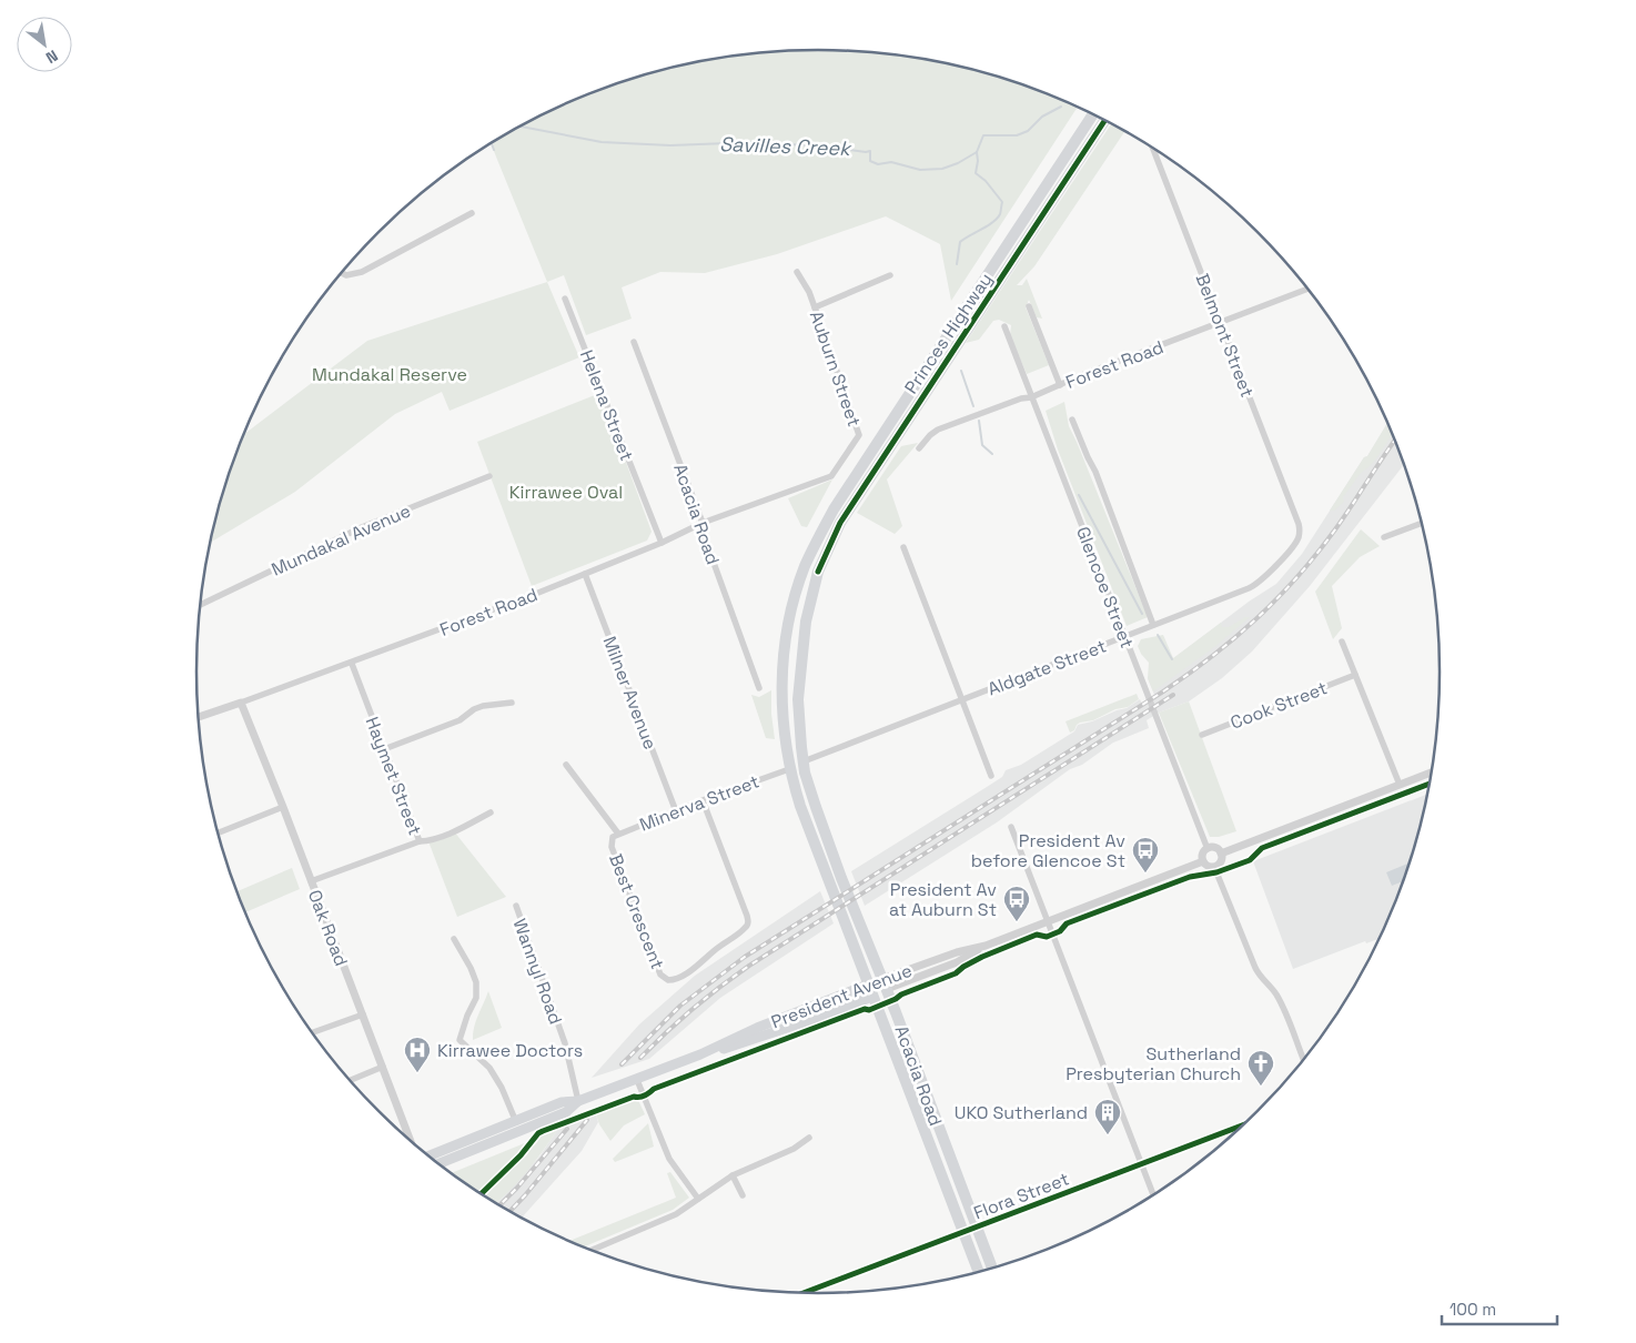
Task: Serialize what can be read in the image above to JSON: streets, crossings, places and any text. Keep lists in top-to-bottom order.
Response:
{
  "streets": {
    "highway": ["Princes Highway", "Acacia Road", "President Avenue"],
    "street": [
      "Belmont Street",
      "Forest Road",
      "Auburn Street",
      "Helena Street",
      "Mundakal Avenue",
      "Glencoe Street",
      "Aldgate Street",
      "Milner Avenue",
      "Cook Street",
      "Haymet Street",
      "Minerva Street",
      "Best Crescent",
      "Oak Road",
      "Wannyl Road",
      "Flora Street"
    ]
  },
  "crossings": [
    ["Princes Highway", "Acacia Road"],
    ["Princes Highway", "Aldgate Street"],
    ["Princes Highway", "Minerva Street"],
    ["Belmont Street", "Forest Road"],
    ["Belmont Street", "Aldgate Street"],
    ["Forest Road", "Auburn Street"],
    ["Forest Road", "Helena Street"],
    ["Forest Road", "Acacia Road"],
    ["Forest Road", "Glencoe Street"],
    ["Forest Road", "Milner Avenue"],
    ["Forest Road", "Haymet Street"],
    ["Forest Road", "Oak Road"],
    ["Acacia Road", "President Avenue"],
    ["Glencoe Street", "Aldgate Street"],
    ["Glencoe Street", "President Avenue"],
    ["Milner Avenue", "Minerva Street"],
    ["Haymet Street", "Oak Road"],
    ["Minerva Street", "Best Crescent"],
    ["Wannyl Road", "President Avenue"]
  ],
  "water": ["Savilles Creek"],
  "parks": ["Mundakal Reserve", "Kirrawee Oval"],
  "places": {
    "bus stop": ["President Av before Glencoe St", "President Av at Auburn St"],
    "hospital": ["Kirrawee Doctors"],
    "church": ["Sutherland Presbyterian Church"],
    "building": ["UKO Sutherland"]
  },
  "scale_bar": "100 m",
  "north": "bottom right"
}
